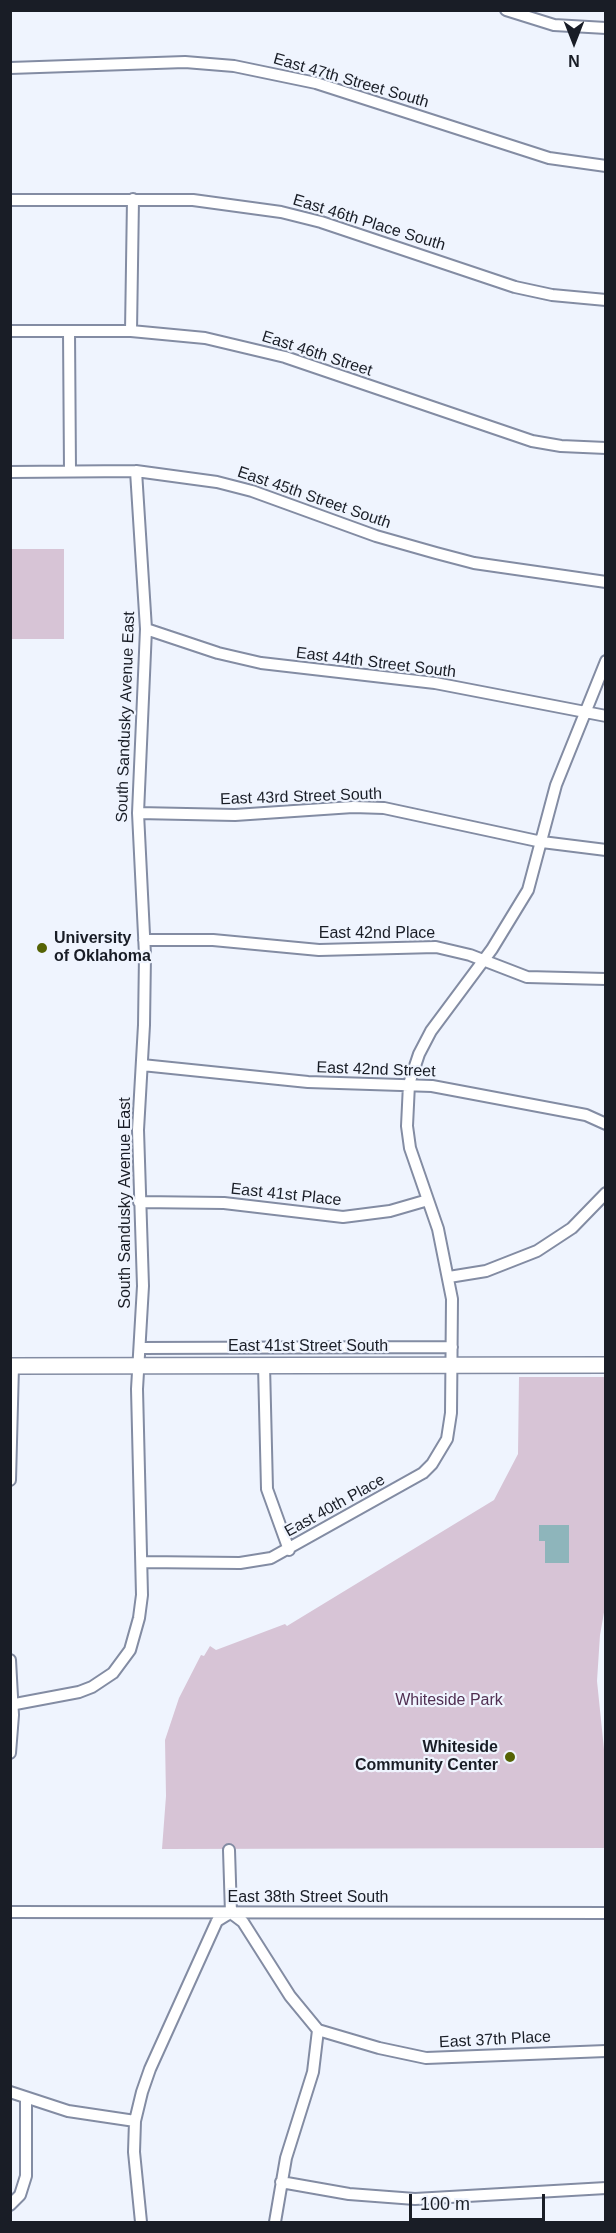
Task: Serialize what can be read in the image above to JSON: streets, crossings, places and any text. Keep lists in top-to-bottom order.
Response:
{
  "streets": {
    "main road": ["East 41st Street South"],
    "street": [
      "East 47th Street South",
      "East 46th Place South",
      "East 46th Street",
      "East 45th Street South",
      "East 44th Street South",
      "South Sandusky Avenue East",
      "East 43rd Street South",
      "East 42nd Place",
      "East 42nd Street",
      "East 41st Place",
      "East 40th Place",
      "East 38th Street South",
      "East 37th Place"
    ]
  },
  "crossings": [
    ["East 45th Street South", "South Sandusky Avenue East"],
    ["East 44th Street South", "South Sandusky Avenue East"],
    ["East 44th Street South", "East 40th Place"],
    ["South Sandusky Avenue East", "East 43rd Street South"],
    ["South Sandusky Avenue East", "East 42nd Place"],
    ["South Sandusky Avenue East", "East 42nd Street"],
    ["South Sandusky Avenue East", "East 41st Place"],
    ["South Sandusky Avenue East", "East 41st Street South"],
    ["South Sandusky Avenue East", "East 40th Place"],
    ["East 43rd Street South", "East 40th Place"],
    ["East 42nd Place", "East 40th Place"],
    ["East 42nd Street", "East 40th Place"],
    ["East 41st Place", "East 40th Place"],
    ["East 41st Street South", "East 40th Place"]
  ],
  "parks": ["Whiteside Park"],
  "places": ["University of Oklahoma", "Whiteside Community Center"],
  "scale_bar": "100 m",
  "north": "bottom"
}
